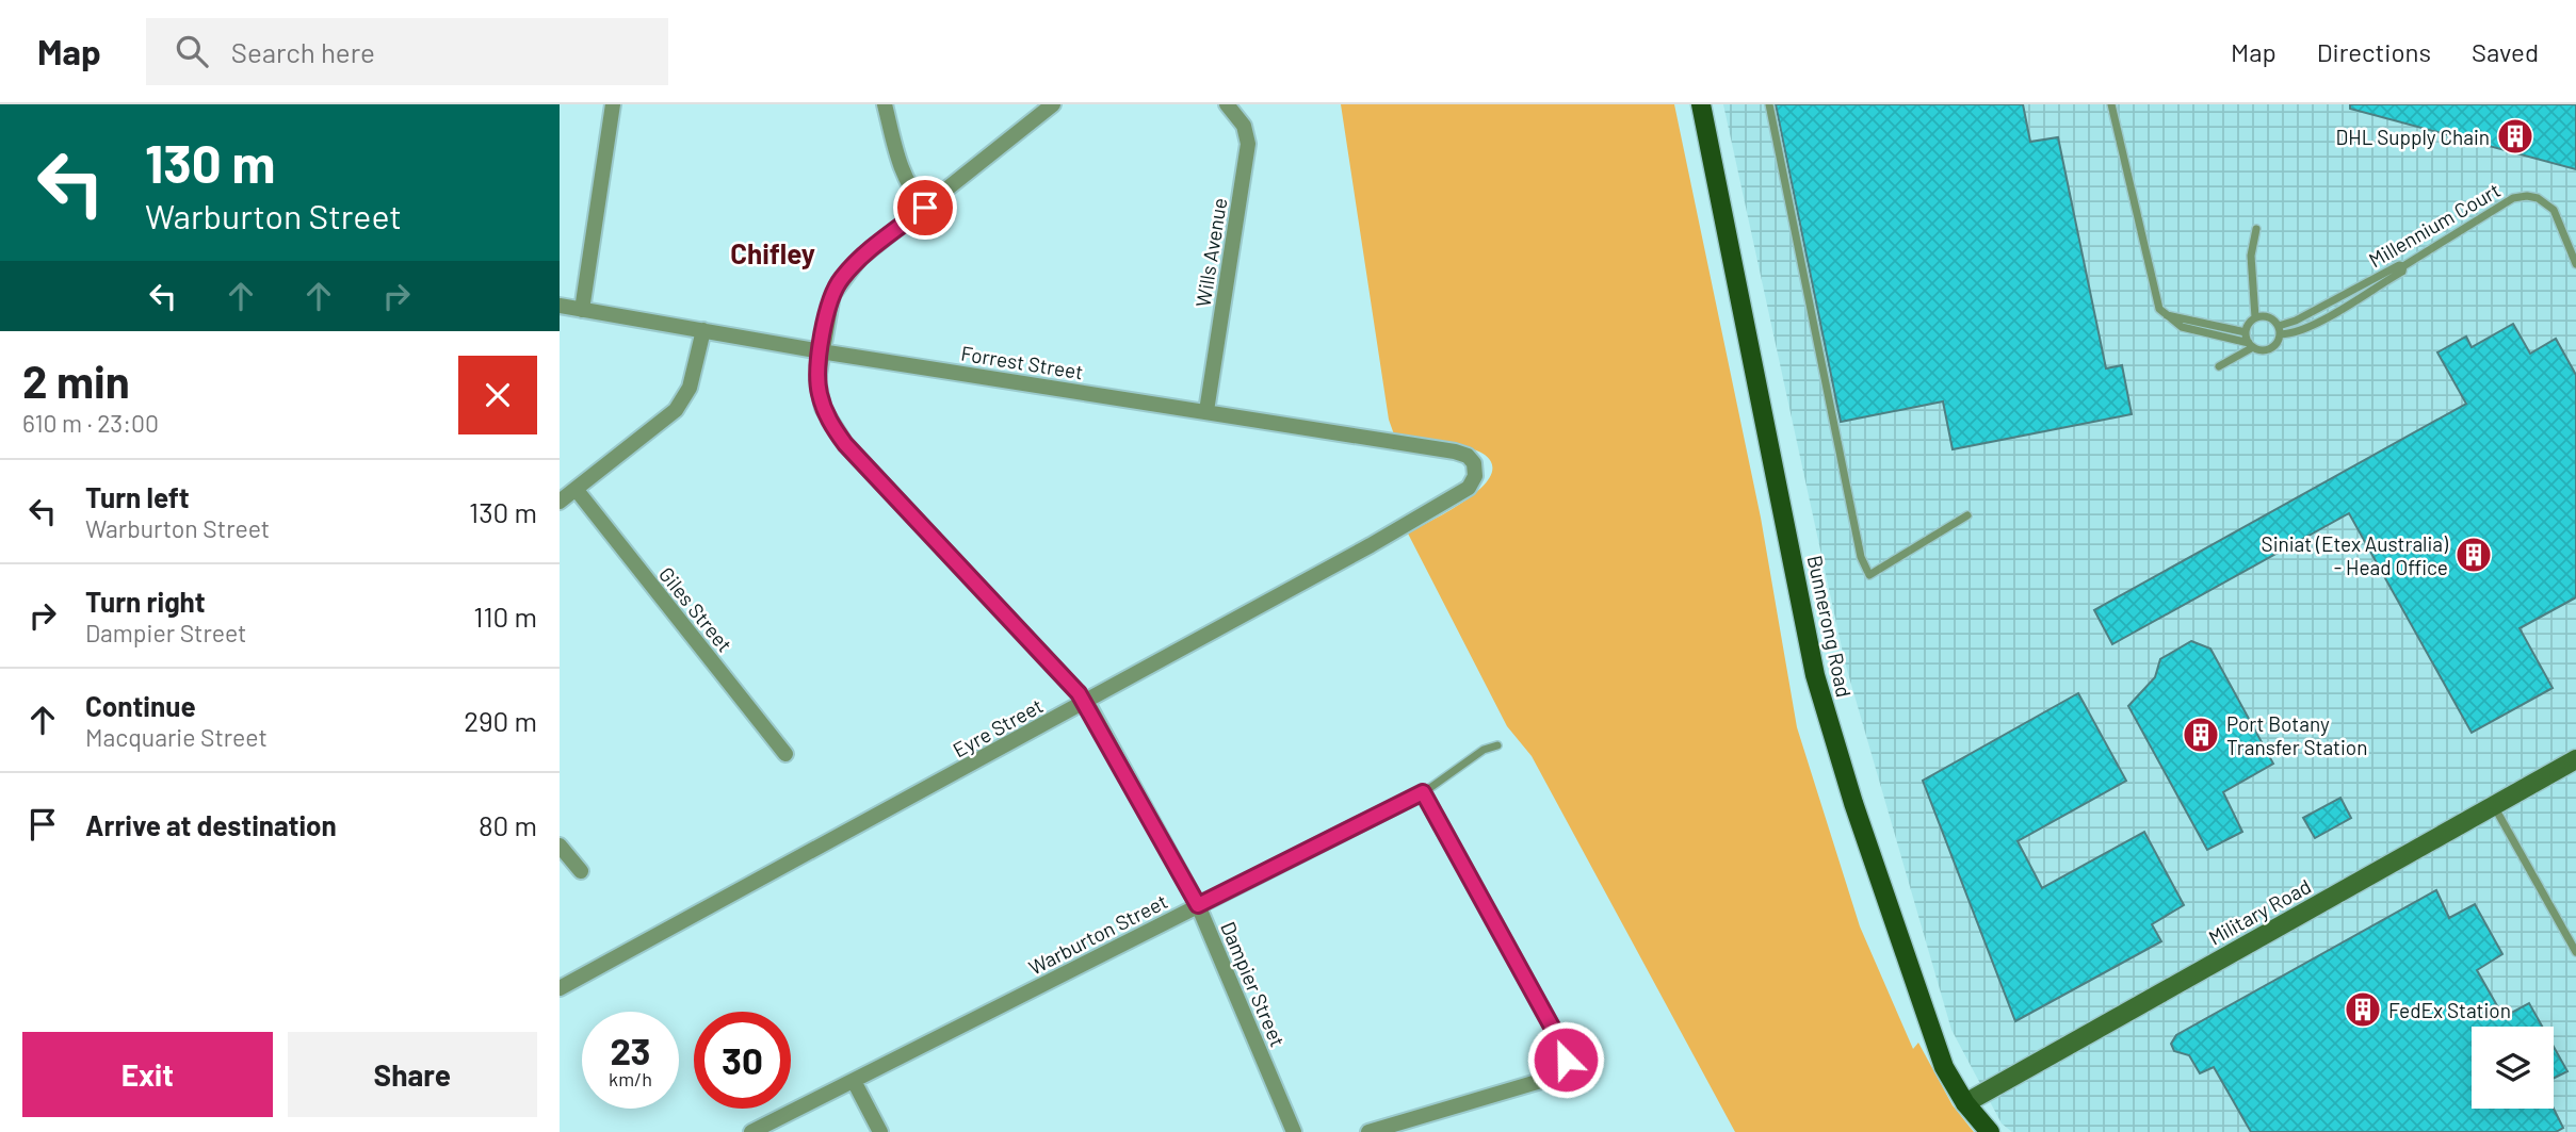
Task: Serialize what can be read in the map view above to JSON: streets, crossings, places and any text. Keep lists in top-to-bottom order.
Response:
{
  "streets": {
    "main road": ["Bunnerong Road"],
    "street": [
      "Wills Avenue",
      "Forrest Street",
      "Giles Street",
      "Eyre Street",
      "Military Road",
      "Warburton Street",
      "Dampier Street"
    ],
    "lane": ["Millennium Court"]
  },
  "crossings": [
    ["Wills Avenue", "Forrest Street"],
    ["Forrest Street", "Eyre Street"],
    ["Forrest Street", "Dampier Street"],
    ["Bunnerong Road", "Military Road"],
    ["Eyre Street", "Dampier Street"],
    ["Warburton Street", "Dampier Street"]
  ],
  "districts": ["Chifley"],
  "places": {
    "building": [
      "DHL Supply Chain",
      "Siniat (Etex Australia) - Head Office",
      "Port Botany Transfer Station",
      "FedEx Station"
    ]
  },
  "page": {
    "header": "Map",
    "search": "Search here",
    "nav": ["Map", "Directions", "Saved"],
    "turn": ["130 m", "Warburton Street"],
    "heading": ["2 min", "610 m · 23:00"],
    "list": [
      {
        "name": "Turn left",
        "note": "Warburton Street",
        "value": "130 m"
      },
      {
        "name": "Turn right",
        "note": "Dampier Street",
        "value": "110 m"
      },
      {
        "name": "Continue",
        "note": "Macquarie Street",
        "value": "290 m"
      },
      {
        "name": "Arrive at destination",
        "value": "80 m"
      }
    ],
    "speed": "23 km/h",
    "limit": "30",
    "buttons": ["Exit", "Share"]
  }
}
